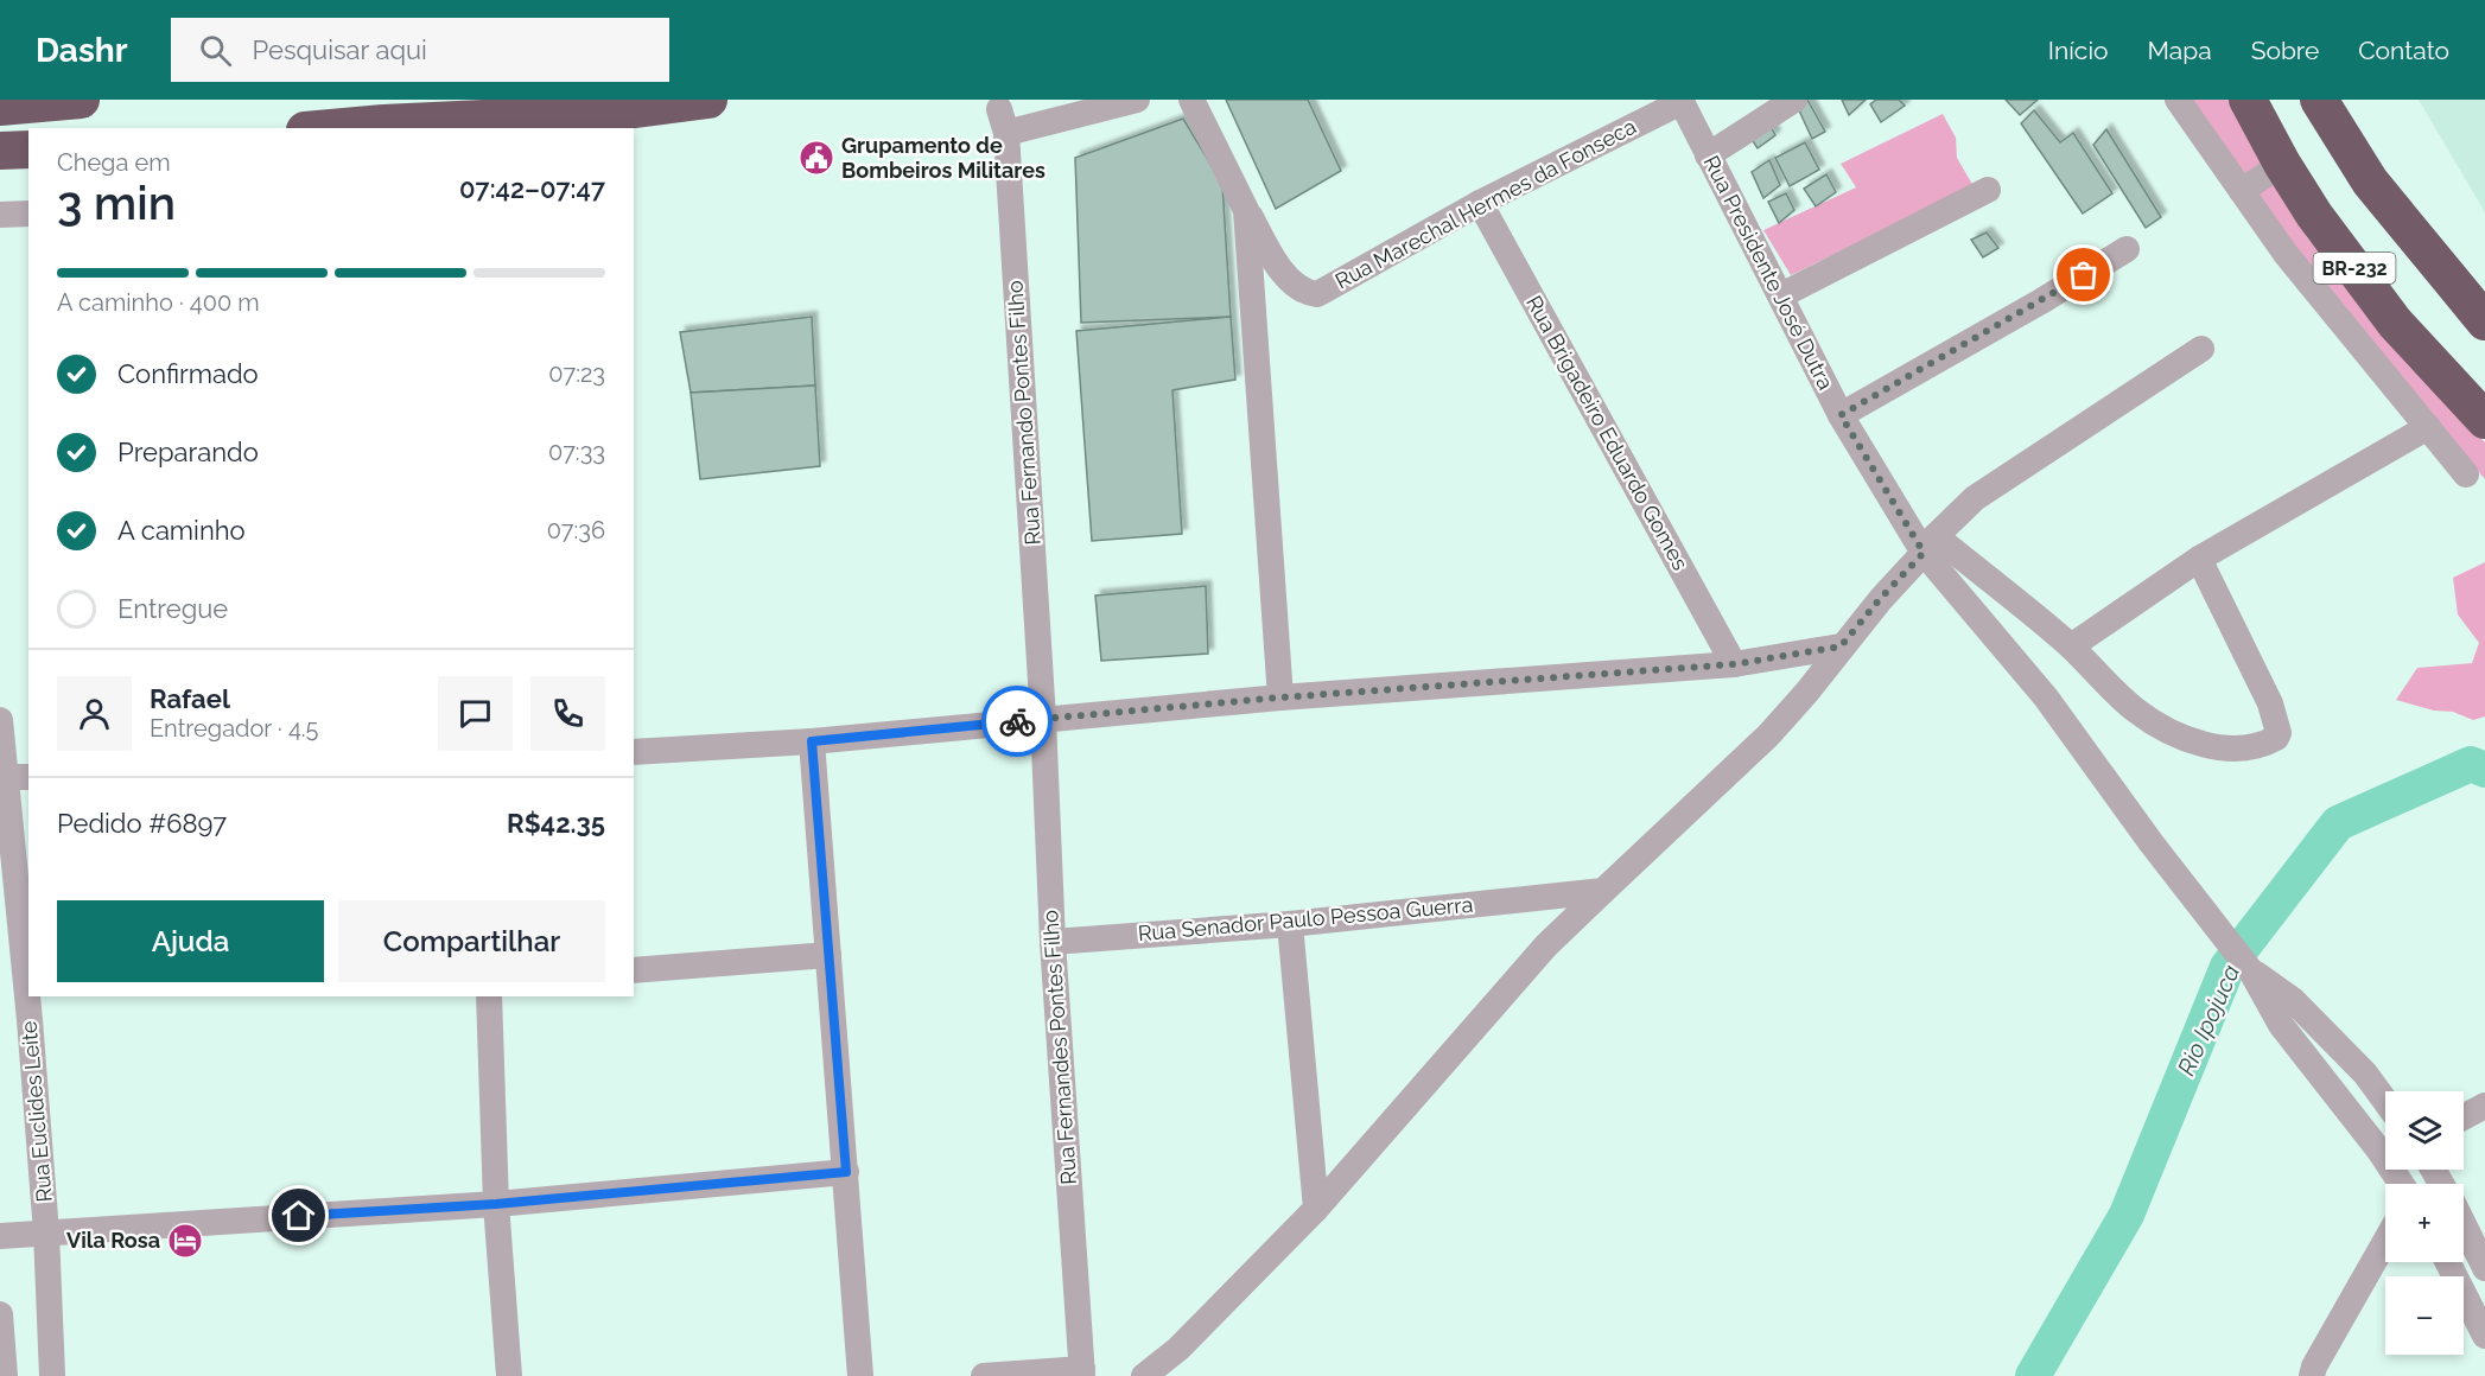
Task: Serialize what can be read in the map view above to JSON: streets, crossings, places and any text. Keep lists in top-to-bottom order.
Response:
{
  "streets": {
    "highway": ["BR-232"],
    "street": [
      "Rua Marechal Hermes da Fonseca",
      "Rua Presidente José Dutra",
      "Rua Fernando Pontes Filho",
      "Rua Brigadeiro Eduardo Gomes",
      "Rua Senador Paulo Pessoa Guerra",
      "Rua Fernandes Pontes Filho",
      "Rua Euclides Leite"
    ]
  },
  "crossings": [
    ["Rua Marechal Hermes da Fonseca", "Rua Presidente José Dutra"],
    ["Rua Marechal Hermes da Fonseca", "Rua Brigadeiro Eduardo Gomes"],
    ["Rua Fernando Pontes Filho", "Rua Fernandes Pontes Filho"],
    ["Rua Senador Paulo Pessoa Guerra", "Rua Fernandes Pontes Filho"]
  ],
  "water": ["Rio Ipojuca"],
  "places": {
    "public building": ["Grupamento de Bombeiros Militares"],
    "hotel": ["Vila Rosa"]
  },
  "page": {
    "header": "Dashr",
    "search": "Pesquisar aqui",
    "nav": [
      "Início",
      "Mapa",
      "Sobre",
      "Contato"
    ],
    "heading": ["3 min", "Chega em", "07:42–07:47"],
    "panel": [
      "Rafael",
      "Entregador · 4.5",
      "Pedido #6897",
      "R$42.35"
    ],
    "bar": "A caminho · 400 m",
    "list": [
      ["Confirmado", "07:23"],
      ["Preparando", "07:33"],
      ["A caminho", "07:36"],
      "Entregue"
    ],
    "buttons": ["Ajuda", "Compartilhar"],
    "map_buttons": ["+", "−"]
  }
}
